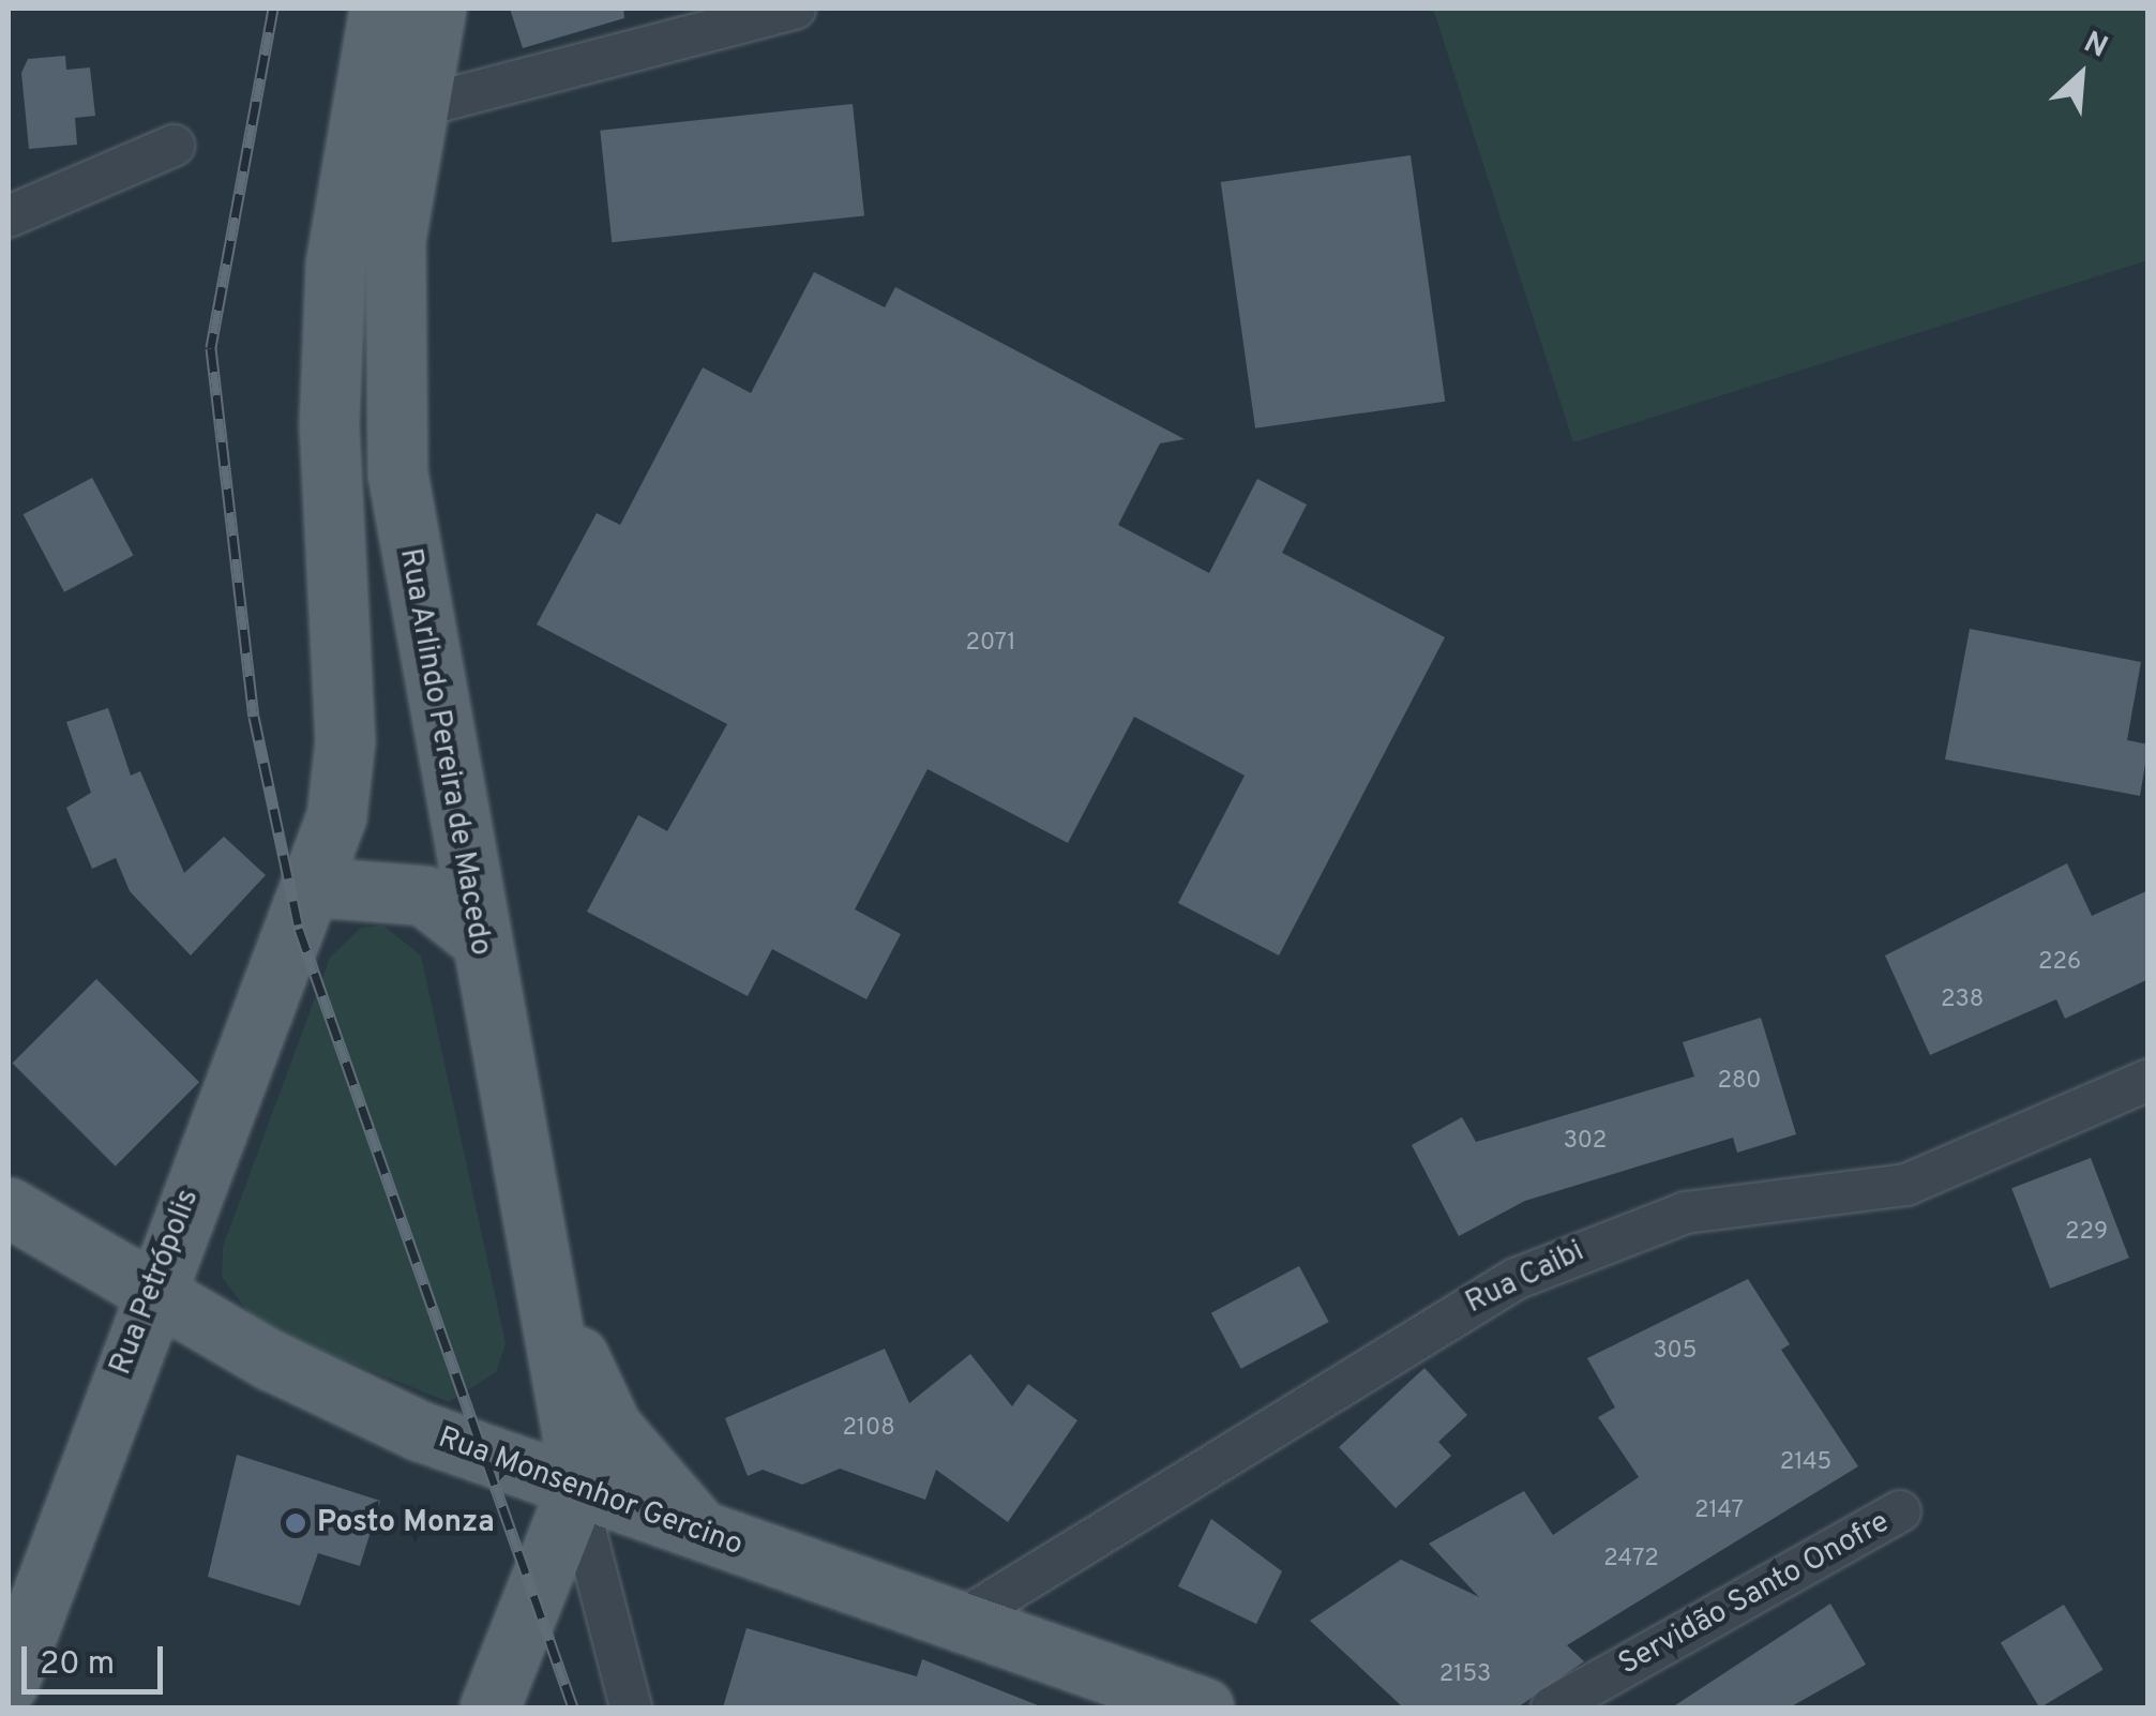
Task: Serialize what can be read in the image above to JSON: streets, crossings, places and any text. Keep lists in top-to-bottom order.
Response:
{
  "streets": {
    "main road": ["Rua Arlindo Pereira de Macedo", "Rua Petrópolis", "Rua Monsenhor Gercino"],
    "street": ["Rua Caibi", "Servidão Santo Onofre"]
  },
  "crossings": [
    ["Rua Arlindo Pereira de Macedo", "Rua Monsenhor Gercino"],
    ["Rua Caibi", "Rua Monsenhor Gercino"],
    ["Rua Petrópolis", "Rua Monsenhor Gercino"]
  ],
  "places": ["Posto Monza"],
  "house_numbers": [
    "2071",
    "226",
    "238",
    "280",
    "302",
    "229",
    "305",
    "2108",
    "2145",
    "2147",
    "2472",
    "2153"
  ],
  "scale_bar": "20 m",
  "north": "top right"
}
